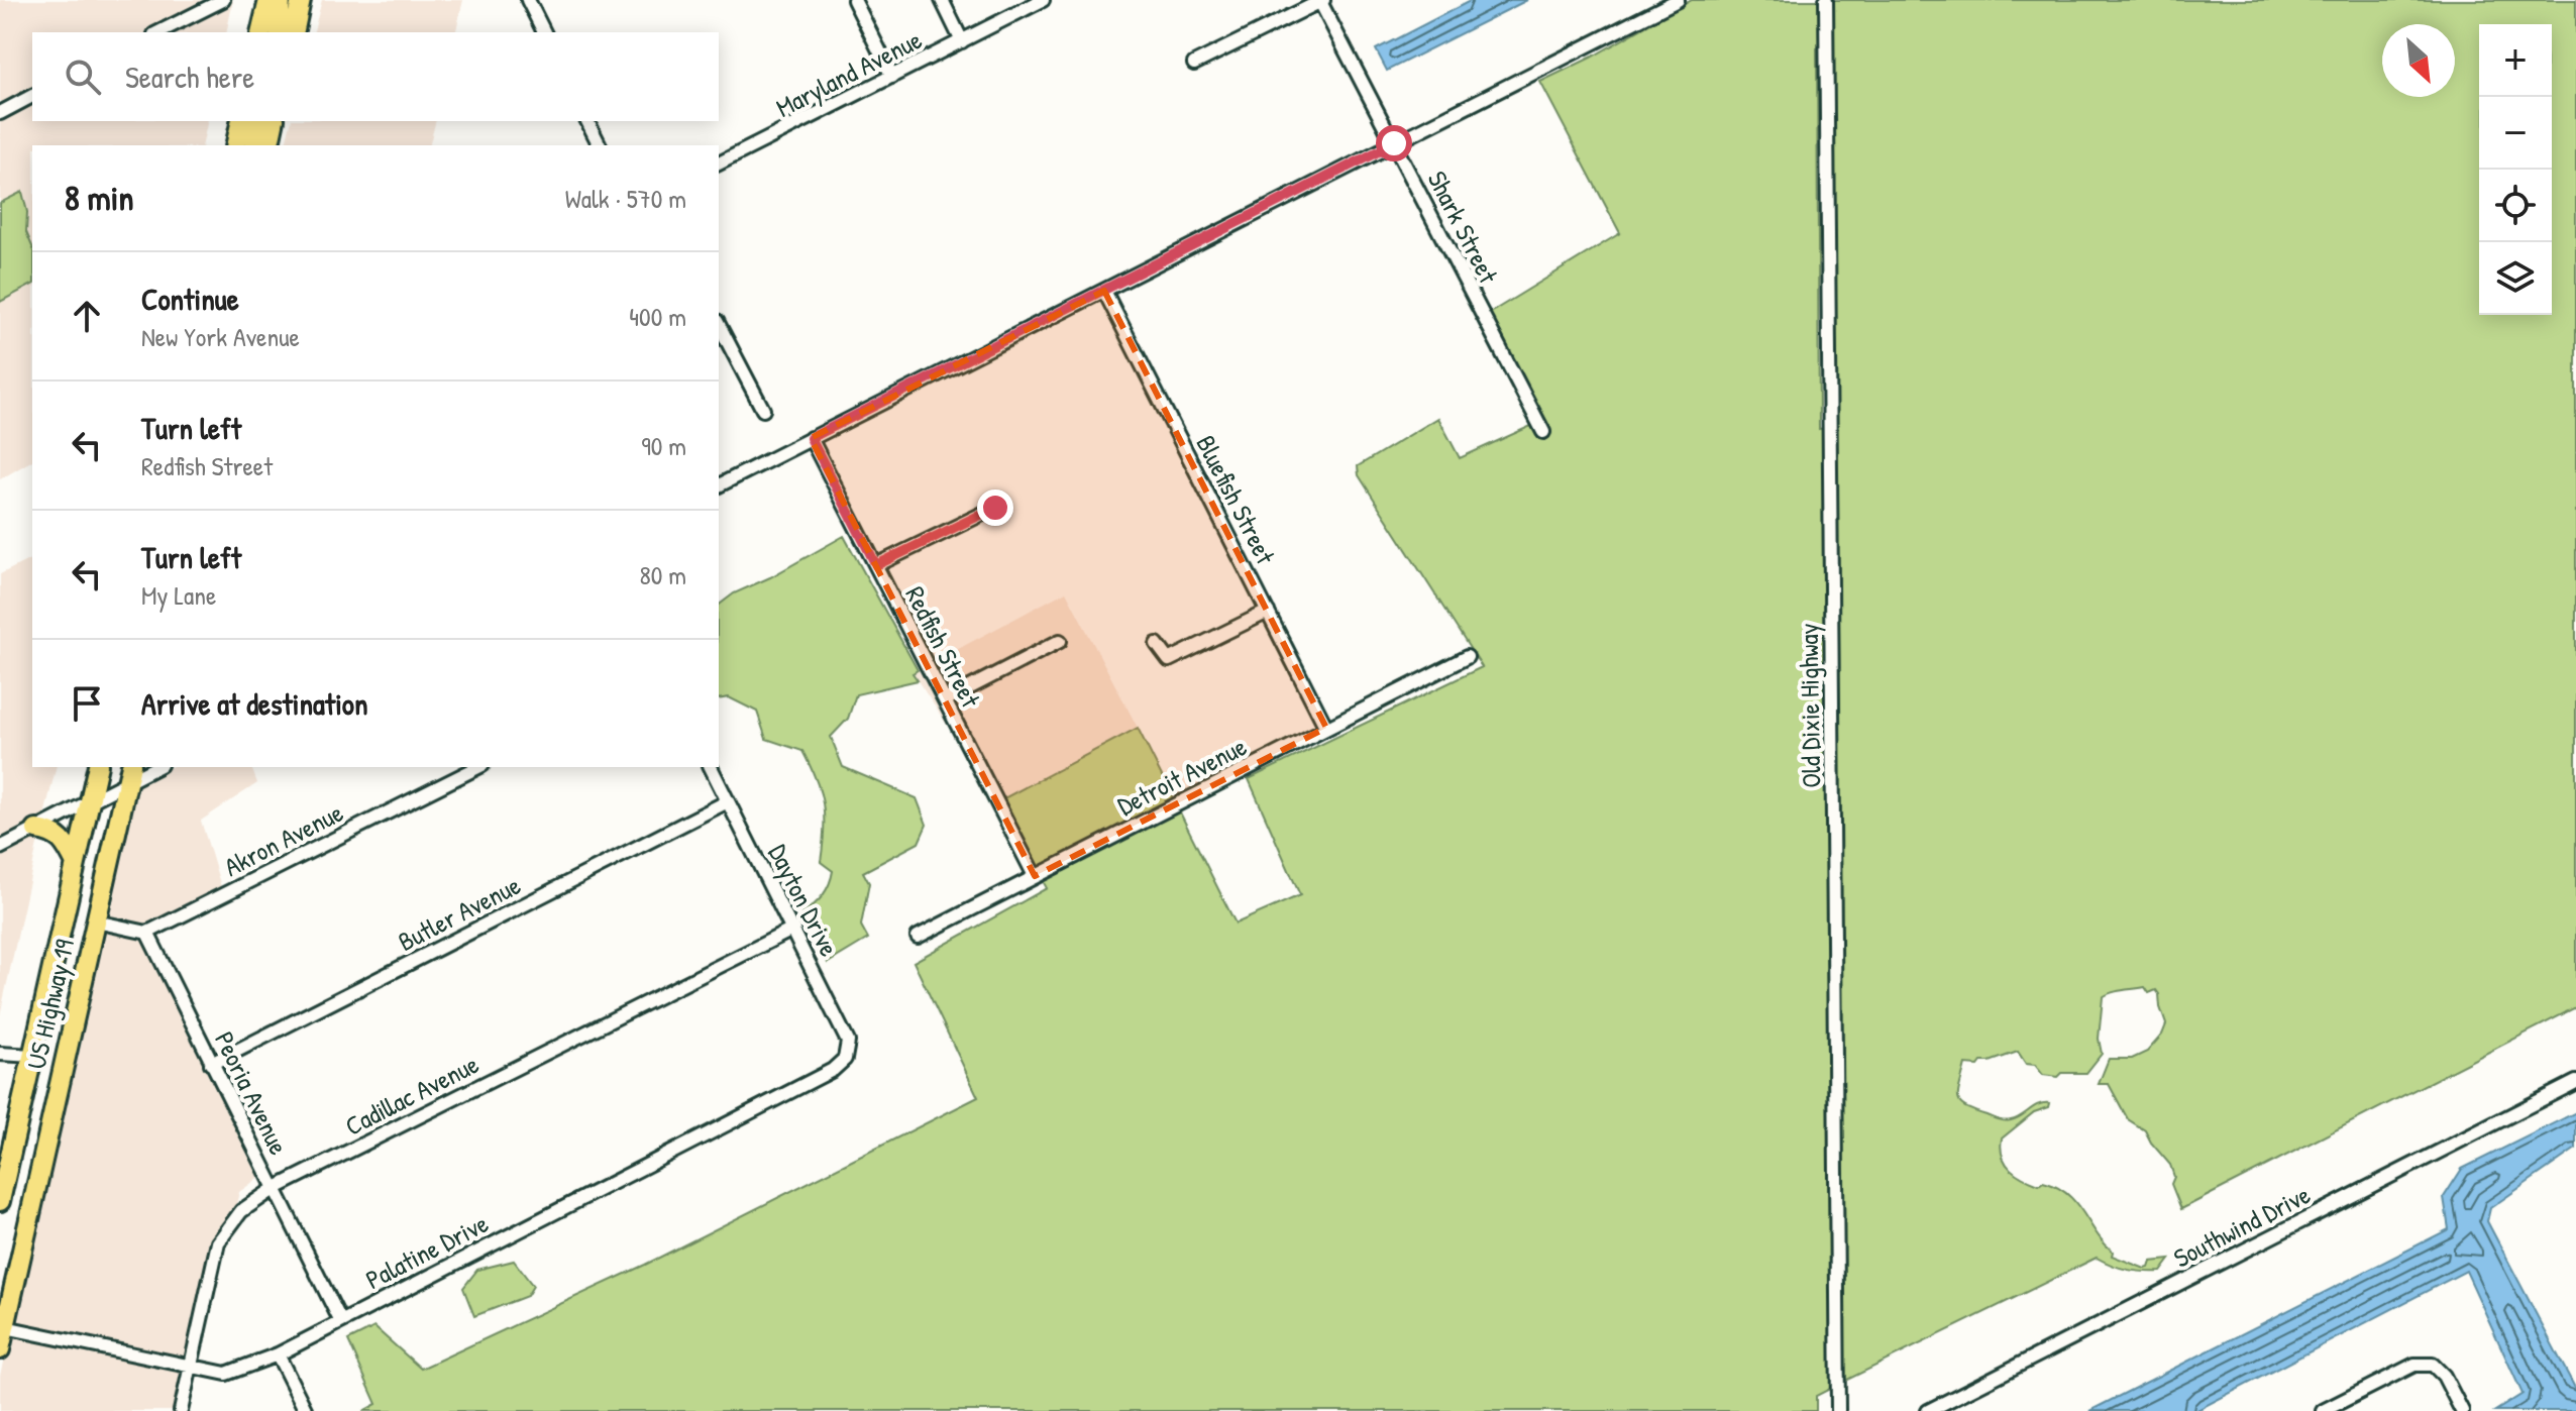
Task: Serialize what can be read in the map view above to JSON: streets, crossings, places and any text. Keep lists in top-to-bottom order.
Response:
{
  "streets": {
    "highway": ["US Highway 19"],
    "street": [
      "Maryland Avenue",
      "Shark Street",
      "Bluefish Street",
      "Redfish Street",
      "Old Dixie Highway",
      "Detroit Avenue",
      "Akron Avenue",
      "Dayton Drive",
      "Butler Avenue",
      "Peoria Avenue",
      "Cadillac Avenue",
      "Southwind Drive",
      "Palatine Drive"
    ]
  },
  "crossings": [
    ["Bluefish Street", "Detroit Avenue"],
    ["Redfish Street", "Detroit Avenue"],
    ["Akron Avenue", "Peoria Avenue"],
    ["Dayton Drive", "Butler Avenue"],
    ["Dayton Drive", "Cadillac Avenue"],
    ["Dayton Drive", "Palatine Drive"],
    ["Butler Avenue", "Peoria Avenue"],
    ["US Highway 19", "Palatine Drive"],
    ["Peoria Avenue", "Cadillac Avenue"],
    ["Peoria Avenue", "Palatine Drive"],
    ["Cadillac Avenue", "Palatine Drive"]
  ],
  "north": "bottom right",
  "page": {
    "map_buttons": ["+", "−"],
    "search": "Search here",
    "heading": ["8 min", "Walk · 570 m"],
    "list": [
      ["Continue", "New York Avenue", "400 m"],
      ["Turn left", "Redfish Street", "90 m"],
      ["Turn left", "My Lane", "80 m"],
      "Arrive at destination"
    ]
  }
}
